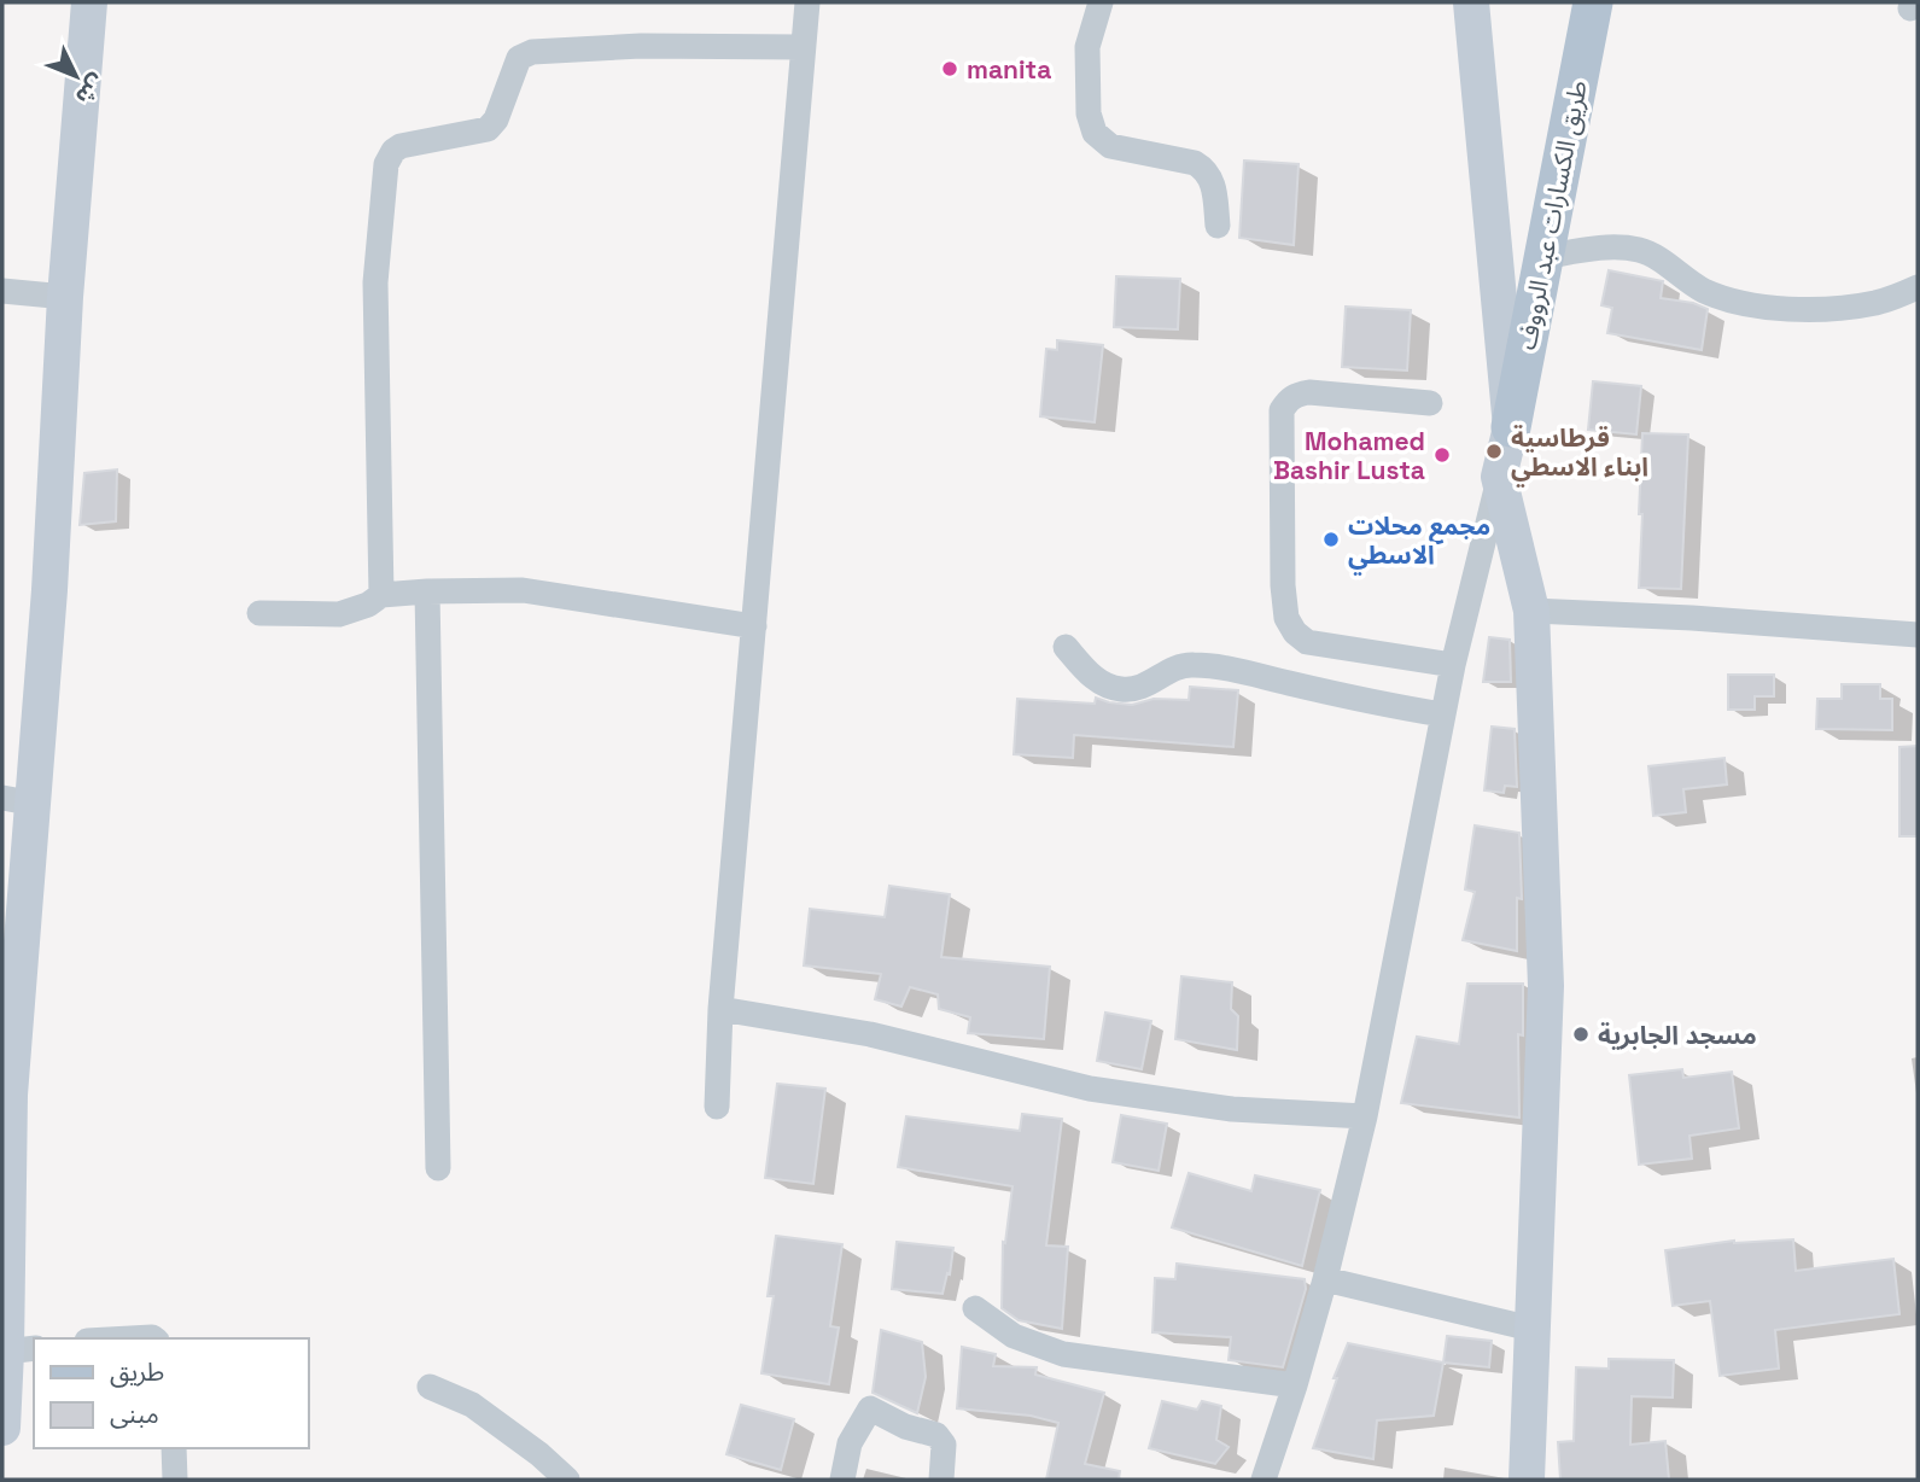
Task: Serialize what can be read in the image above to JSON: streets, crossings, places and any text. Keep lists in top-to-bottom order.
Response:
{
  "streets": {
    "main road": ["طريق الكسارات عبد الرووف"]
  },
  "places": [
    "manita",
    "قرطاسية ابناء الاسطي",
    "Mohamed Bashir Lusta",
    "مجمع محلات الاسطي",
    "مسجد الجابرية"
  ],
  "legend": ["طريق", "مبنى"],
  "north": "bottom right"
}
